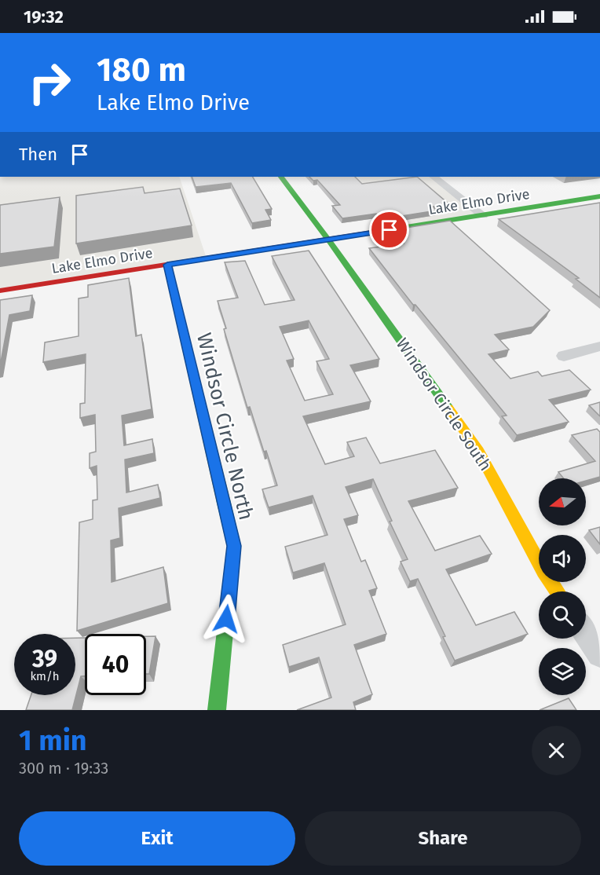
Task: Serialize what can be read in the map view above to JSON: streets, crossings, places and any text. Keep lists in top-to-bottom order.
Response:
{
  "streets": {
    "street": ["Lake Elmo Drive", "Windsor Circle South", "Windsor Circle North"]
  },
  "crossings": [
    ["Lake Elmo Drive", "Windsor Circle South"],
    ["Lake Elmo Drive", "Windsor Circle North"]
  ],
  "north": "left",
  "page": {
    "status": "19:32",
    "turn": ["180 m", "Lake Elmo Drive"],
    "then": "Then",
    "speed": "39 km/h",
    "limit": "40",
    "heading": ["1 min", "300 m · 19:33"],
    "buttons": ["Exit", "Share"]
  }
}
